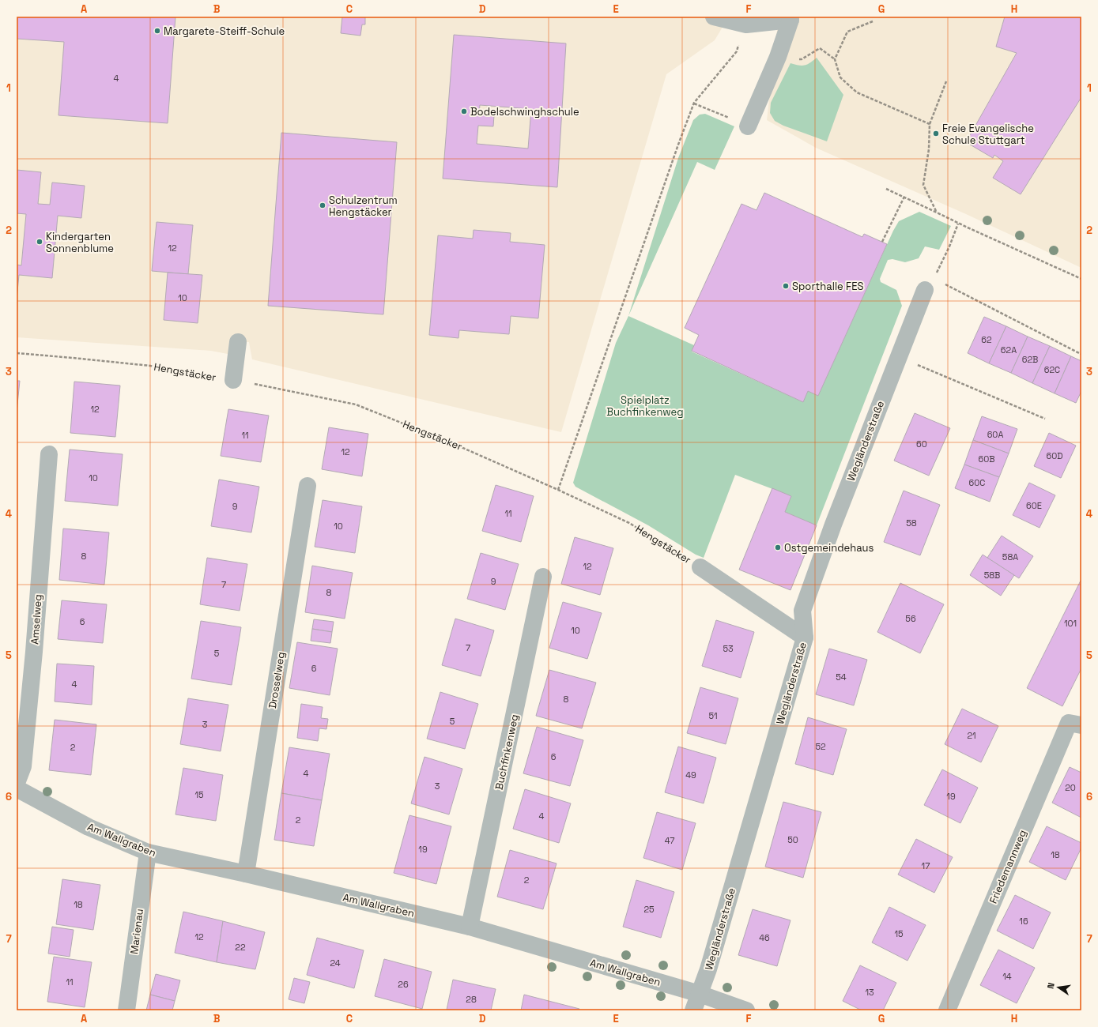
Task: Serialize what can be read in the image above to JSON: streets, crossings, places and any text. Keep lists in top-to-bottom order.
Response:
{
  "streets": {
    "street": [
      "Hengstäcker",
      "Wegländerstraße",
      "Amselweg",
      "Drosselweg",
      "Buchfinkenweg",
      "Am Wallgraben",
      "Friedemannweg",
      "Marienau"
    ]
  },
  "crossings": [
    ["Hengstäcker", "Wegländerstraße"],
    ["Wegländerstraße", "Am Wallgraben"],
    ["Drosselweg", "Am Wallgraben"],
    ["Buchfinkenweg", "Am Wallgraben"],
    ["Am Wallgraben", "Marienau"]
  ],
  "parks": ["Spielplatz Buchfinkenweg"],
  "places": [
    "Margarete-Steiff-Schule",
    "Bodelschwinghschule",
    "Freie Evangelische Schule Stuttgart",
    "Schulzentrum Hengstäcker",
    "Kindergarten Sonnenblume",
    "Sporthalle FES",
    "Ostgemeindehaus"
  ],
  "house_numbers": [
    "4",
    "12",
    "10",
    "62",
    "62A",
    "62B",
    "62C",
    "12",
    "60A",
    "11",
    "60",
    "12",
    "60D",
    "60B",
    "10",
    "60C",
    "60E",
    "9",
    "11",
    "58",
    "10",
    "8",
    "58A",
    "12",
    "58B",
    "9",
    "7",
    "8",
    "56",
    "6",
    "101",
    "10",
    "7",
    "53",
    "5",
    "6",
    "54",
    "4",
    "8",
    "51",
    "5",
    "3",
    "21",
    "52",
    "2",
    "6",
    "4",
    "49",
    "3",
    "20",
    "15",
    "19",
    "4",
    "2",
    "50",
    "47",
    "19",
    "18",
    "17",
    "2",
    "18",
    "25",
    "16",
    "15",
    "12",
    "46",
    "22",
    "24",
    "14",
    "11",
    "26",
    "13",
    "28"
  ],
  "north": "left",
  "grid": {
    "columns": [
      "A",
      "B",
      "C",
      "D",
      "E",
      "F",
      "G",
      "H"
    ],
    "rows": [
      "1",
      "2",
      "3",
      "4",
      "5",
      "6",
      "7"
    ]
  }
}
